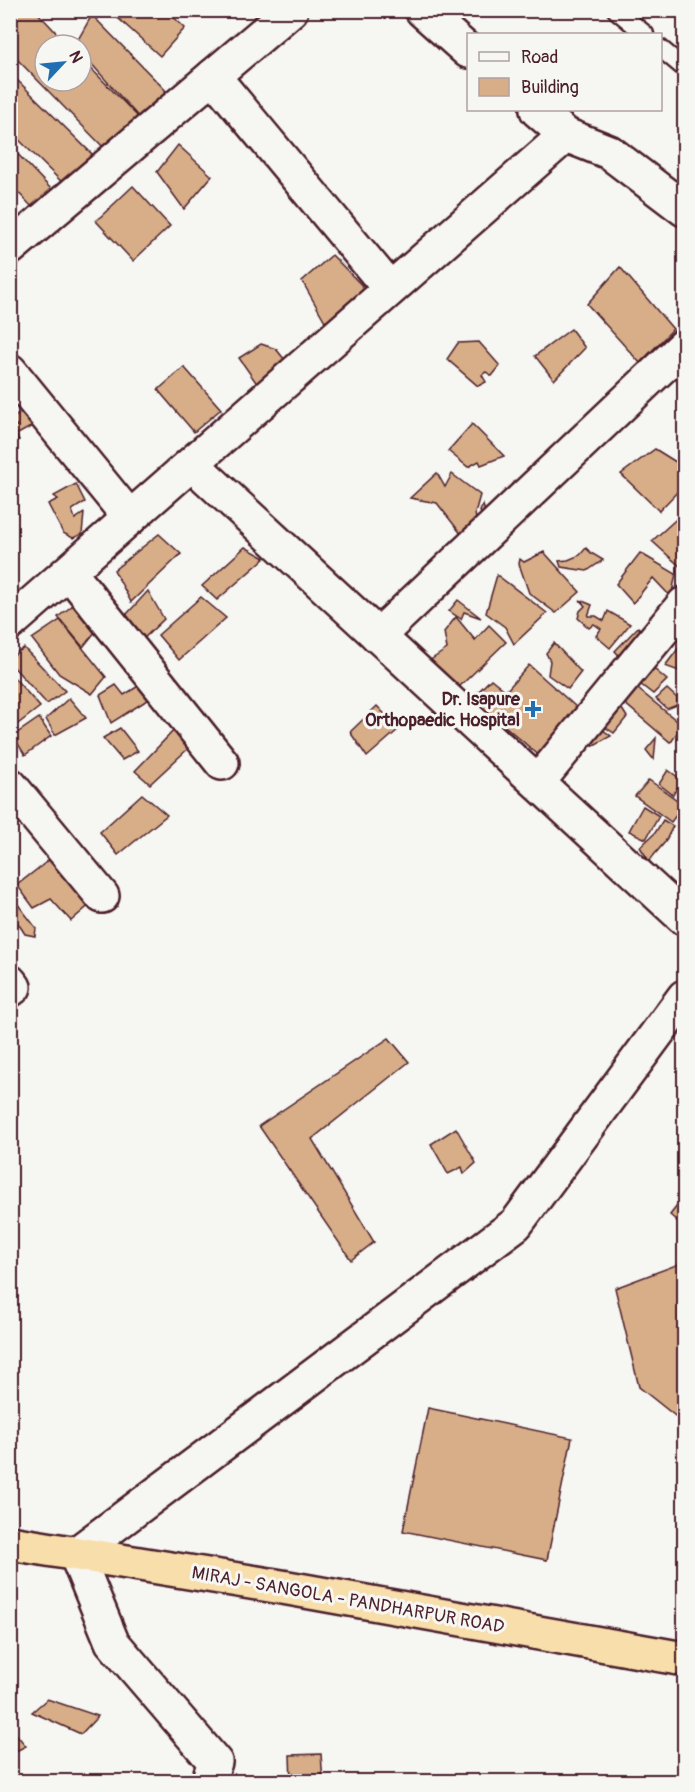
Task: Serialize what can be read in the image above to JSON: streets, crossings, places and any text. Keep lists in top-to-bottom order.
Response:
{
  "streets": {
    "highway": ["MIRAJ - SANGOLA - PANDHARPUR ROAD"]
  },
  "places": {
    "health": ["Dr. Isapure Orthopaedic Hospital"]
  },
  "legend": ["Road", "Building"],
  "north": "top right"
}
